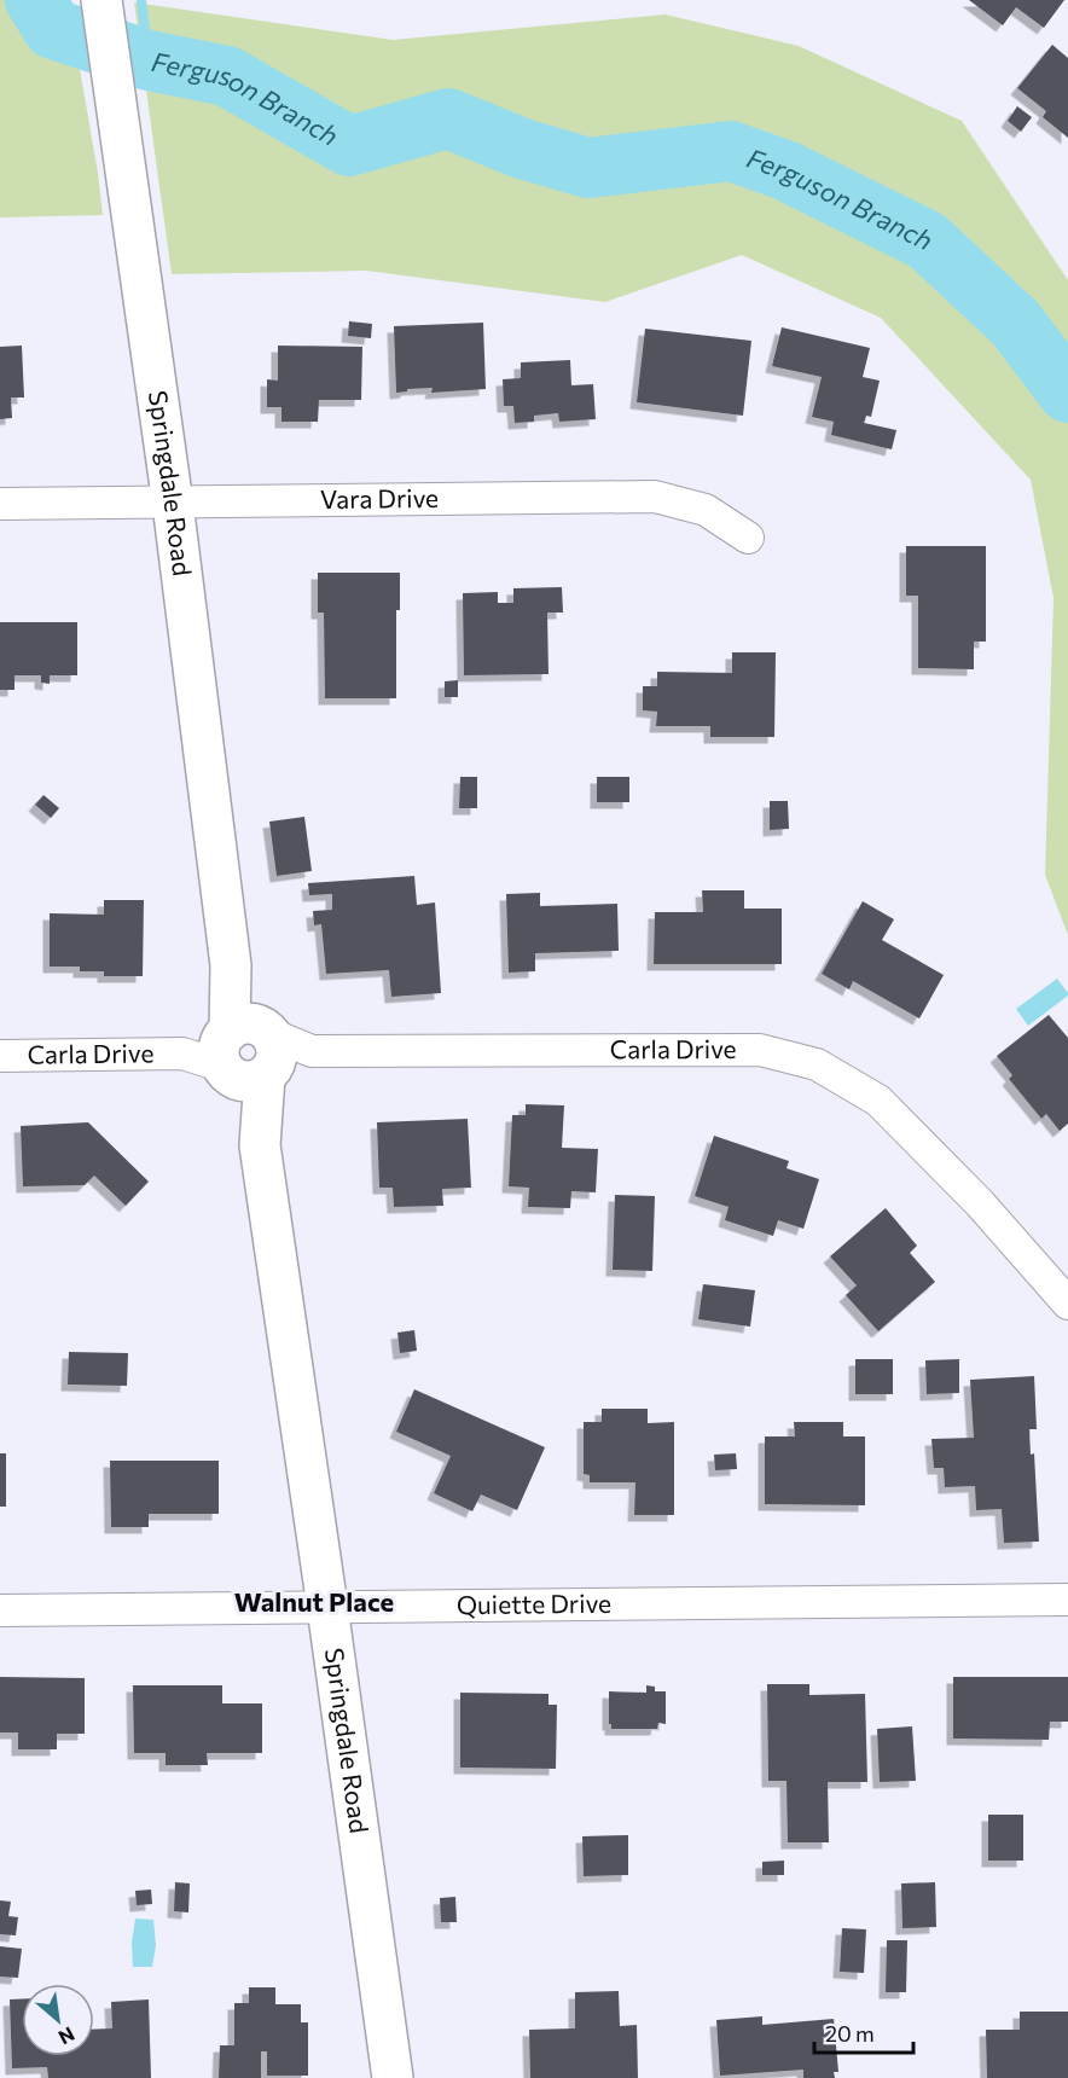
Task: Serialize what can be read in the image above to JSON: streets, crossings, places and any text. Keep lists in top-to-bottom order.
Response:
{
  "streets": {
    "street": [
      "Springdale Road",
      "Vara Drive",
      "Carla Drive",
      "Quiette Drive"
    ]
  },
  "crossings": [
    ["Springdale Road", "Vara Drive"],
    ["Springdale Road", "Carla Drive"],
    ["Springdale Road", "Quiette Drive"]
  ],
  "districts": ["Walnut Place"],
  "water": ["Ferguson Branch"],
  "scale_bar": "20 m",
  "north": "bottom right"
}
